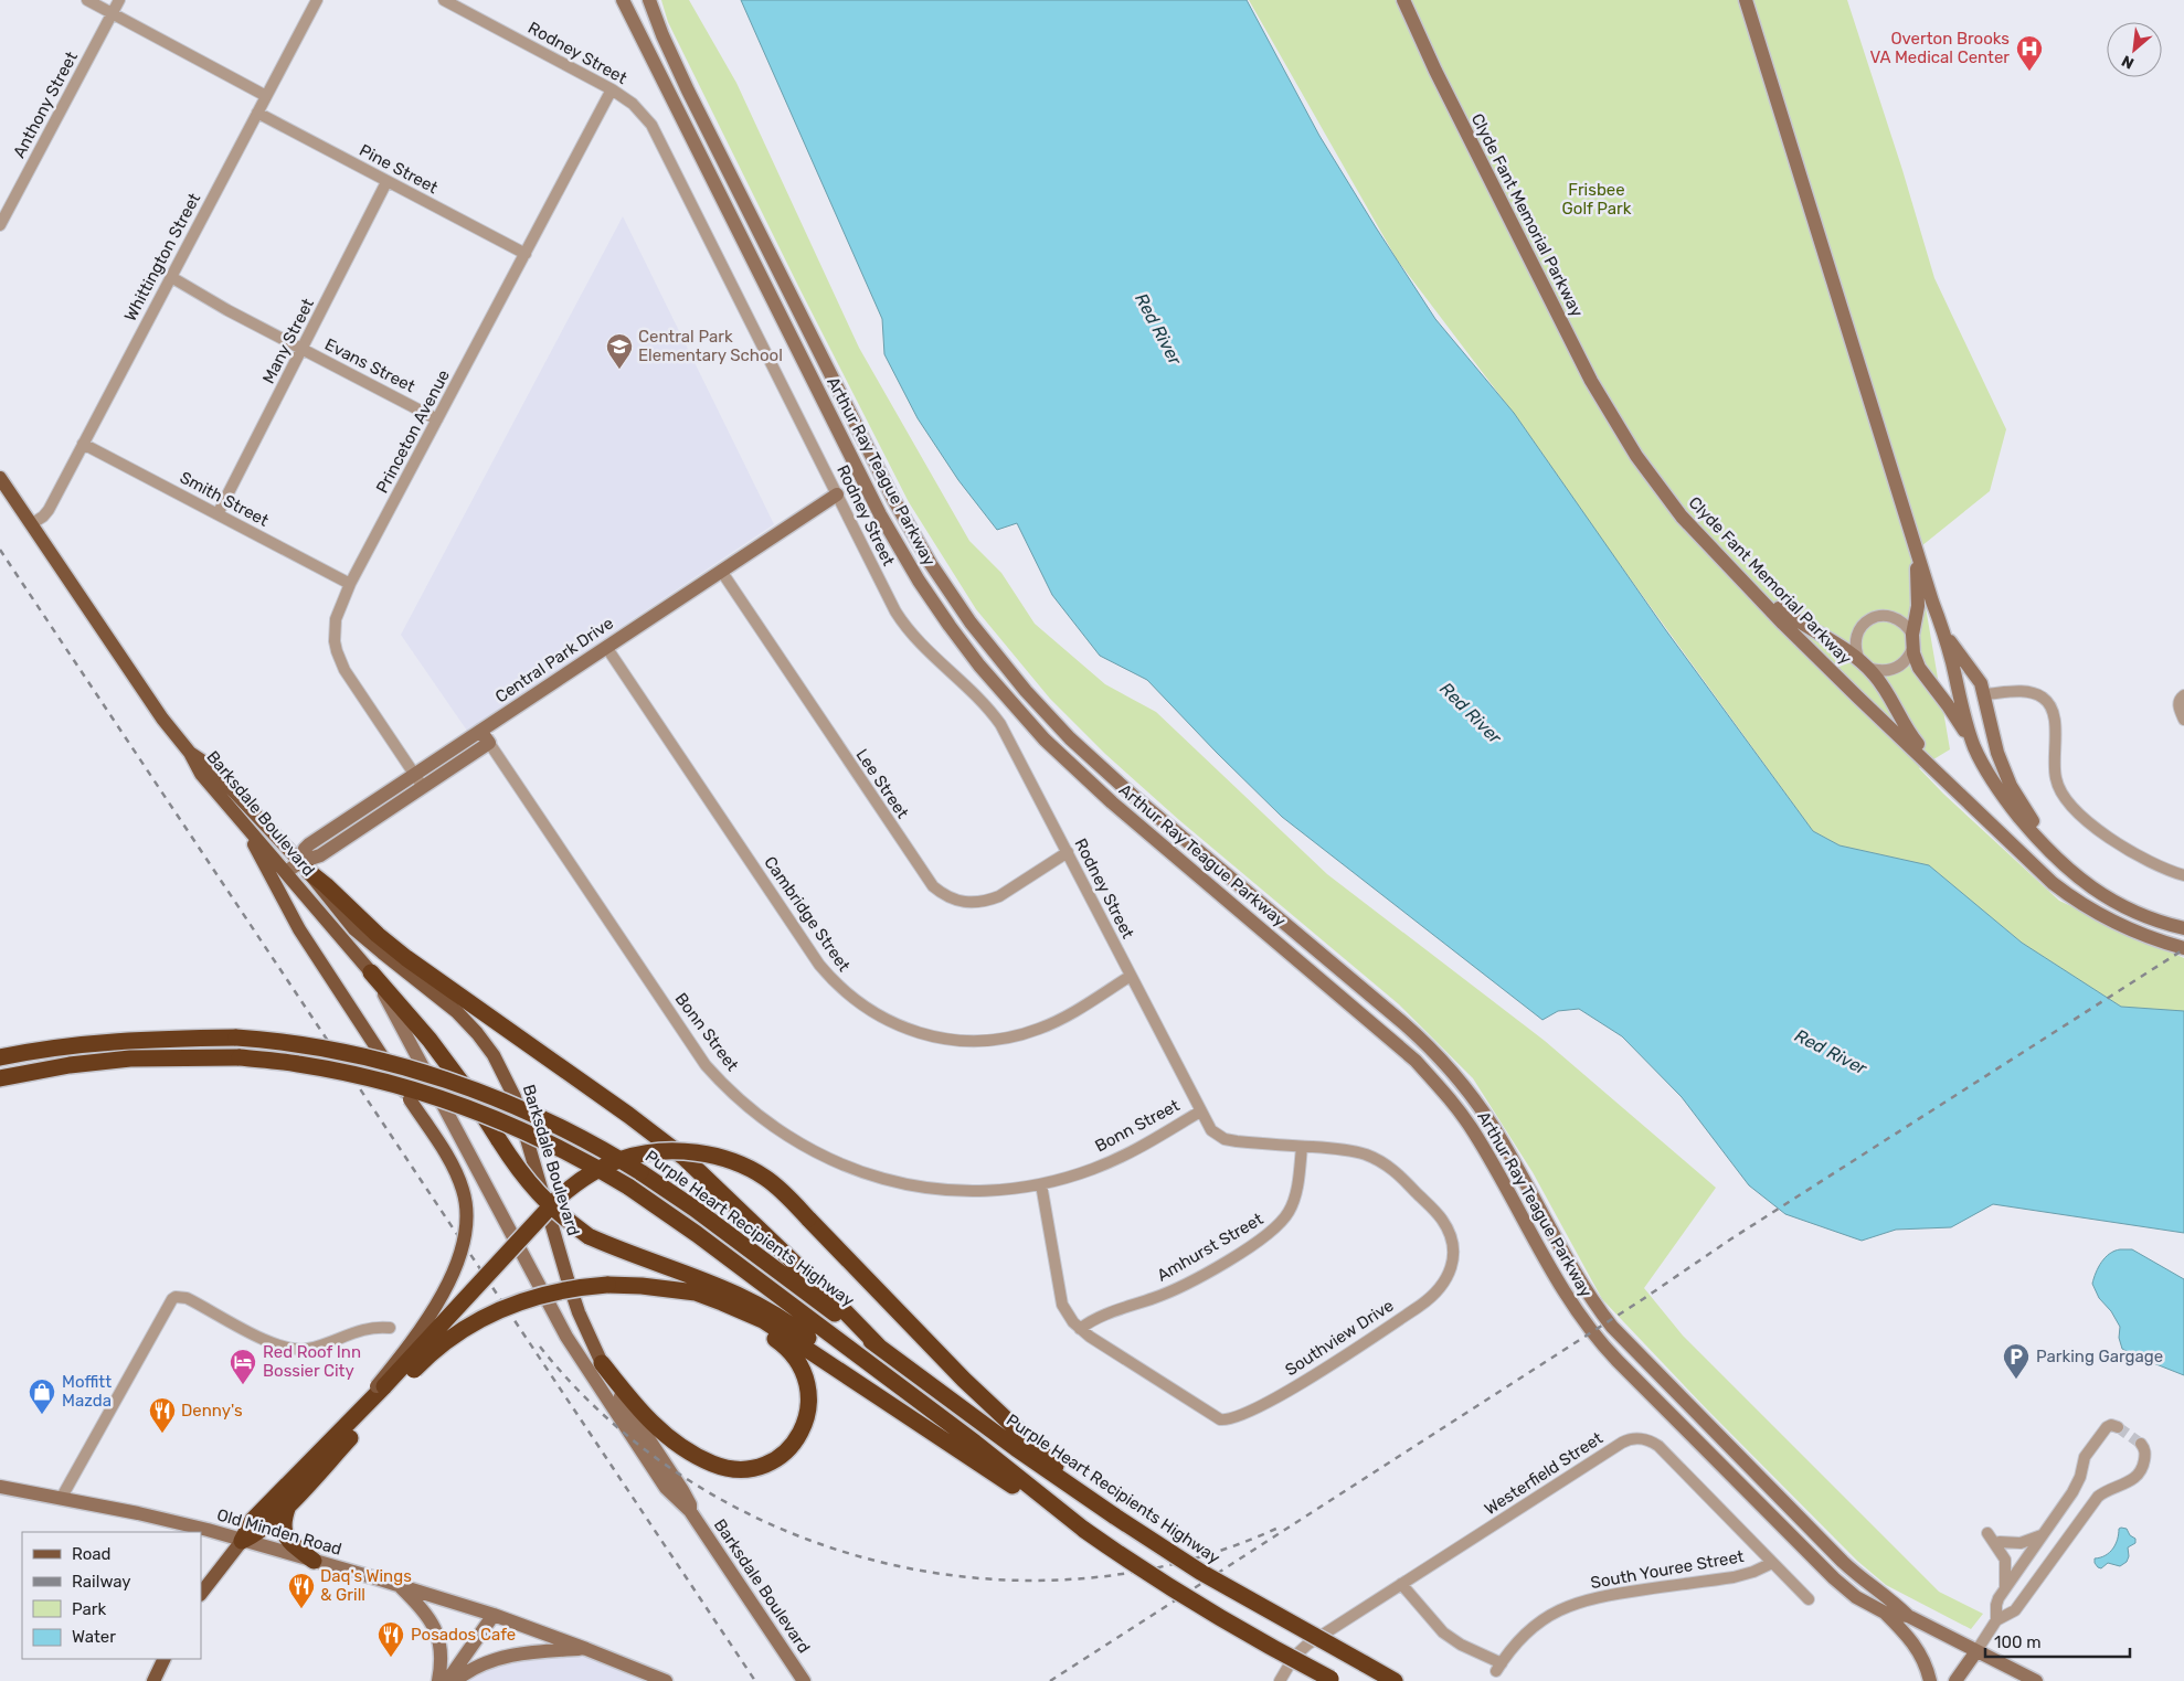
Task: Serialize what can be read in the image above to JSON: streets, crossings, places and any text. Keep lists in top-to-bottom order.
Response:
{
  "streets": {
    "highway": ["Purple Heart Recipients Highway"],
    "main road": ["Barksdale Boulevard"],
    "street": [
      "Rodney Street",
      "Anthony Street",
      "Pine Street",
      "Clyde Fant Memorial Parkway",
      "Whittington Street",
      "Many Street",
      "Evans Street",
      "Princeton Avenue",
      "Arthur Ray Teague Parkway",
      "Smith Street",
      "Central Park Drive",
      "Lee Street",
      "Cambridge Street",
      "Bonn Street",
      "Amhurst Street",
      "Southview Drive",
      "Westerfield Street",
      "Old Minden Road",
      "South Youree Street"
    ]
  },
  "crossings": [
    ["Rodney Street", "Princeton Avenue"],
    ["Rodney Street", "Central Park Drive"],
    ["Rodney Street", "Lee Street"],
    ["Rodney Street", "Cambridge Street"],
    ["Rodney Street", "Bonn Street"],
    ["Rodney Street", "Southview Drive"],
    ["Pine Street", "Whittington Street"],
    ["Pine Street", "Many Street"],
    ["Pine Street", "Princeton Avenue"],
    ["Whittington Street", "Evans Street"],
    ["Whittington Street", "Smith Street"],
    ["Whittington Street", "Barksdale Boulevard"],
    ["Many Street", "Evans Street"],
    ["Many Street", "Smith Street"],
    ["Evans Street", "Princeton Avenue"],
    ["Princeton Avenue", "Smith Street"],
    ["Princeton Avenue", "Central Park Drive"],
    ["Central Park Drive", "Lee Street"],
    ["Central Park Drive", "Barksdale Boulevard"],
    ["Central Park Drive", "Cambridge Street"],
    ["Central Park Drive", "Bonn Street"],
    ["Bonn Street", "Southview Drive"],
    ["Amhurst Street", "Southview Drive"],
    ["Westerfield Street", "South Youree Street"]
  ],
  "water": ["Red River"],
  "parks": ["Frisbee Golf Park"],
  "places": {
    "hospital": ["Overton Brooks VA Medical Center"],
    "school or university": ["Central Park Elementary School"],
    "parking": ["Parking Gargage"],
    "hotel": ["Red Roof Inn Bossier City"],
    "shop": ["Moffitt Mazda"],
    "restaurant": ["Denny's", "Daq's Wings & Grill", "Posados Cafe"]
  },
  "legend": [
    "Road",
    "Railway",
    "Park",
    "Water"
  ],
  "scale_bar": "100 m",
  "north": "bottom left"
}
